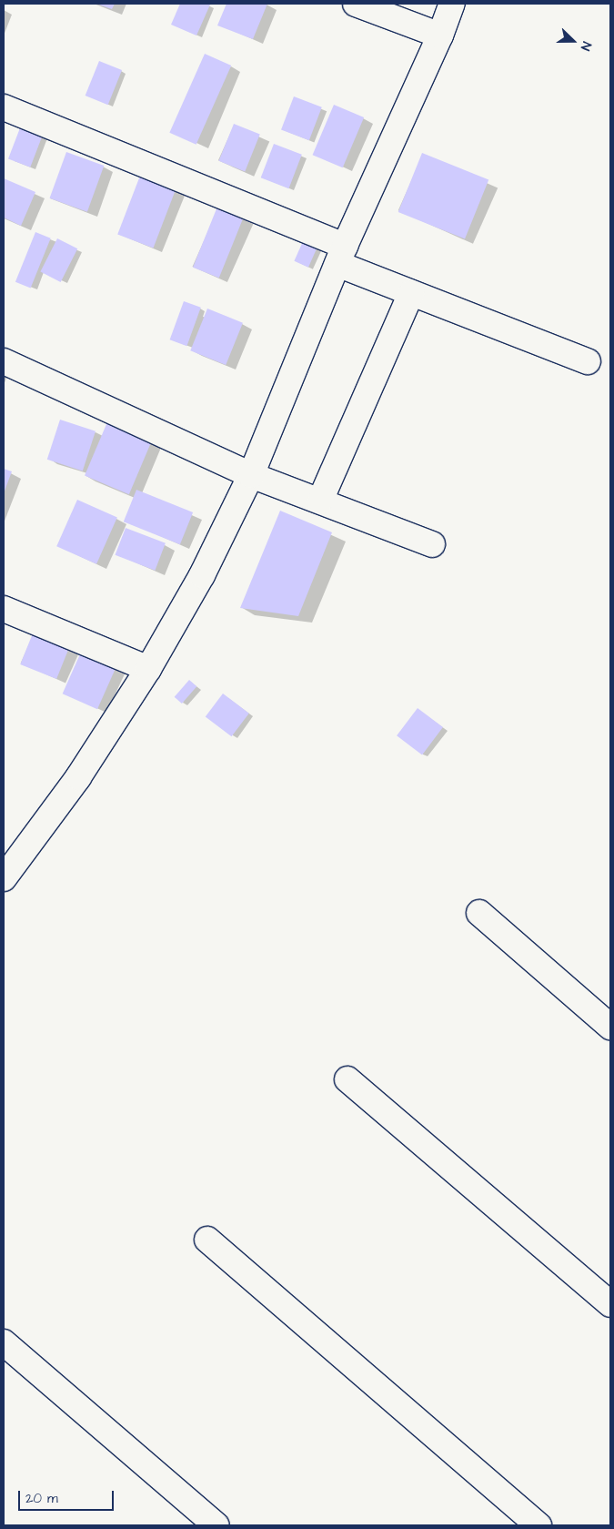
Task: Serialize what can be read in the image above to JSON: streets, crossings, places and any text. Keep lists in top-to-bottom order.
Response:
{
  "scale_bar": "20 m",
  "north": "right"
}
